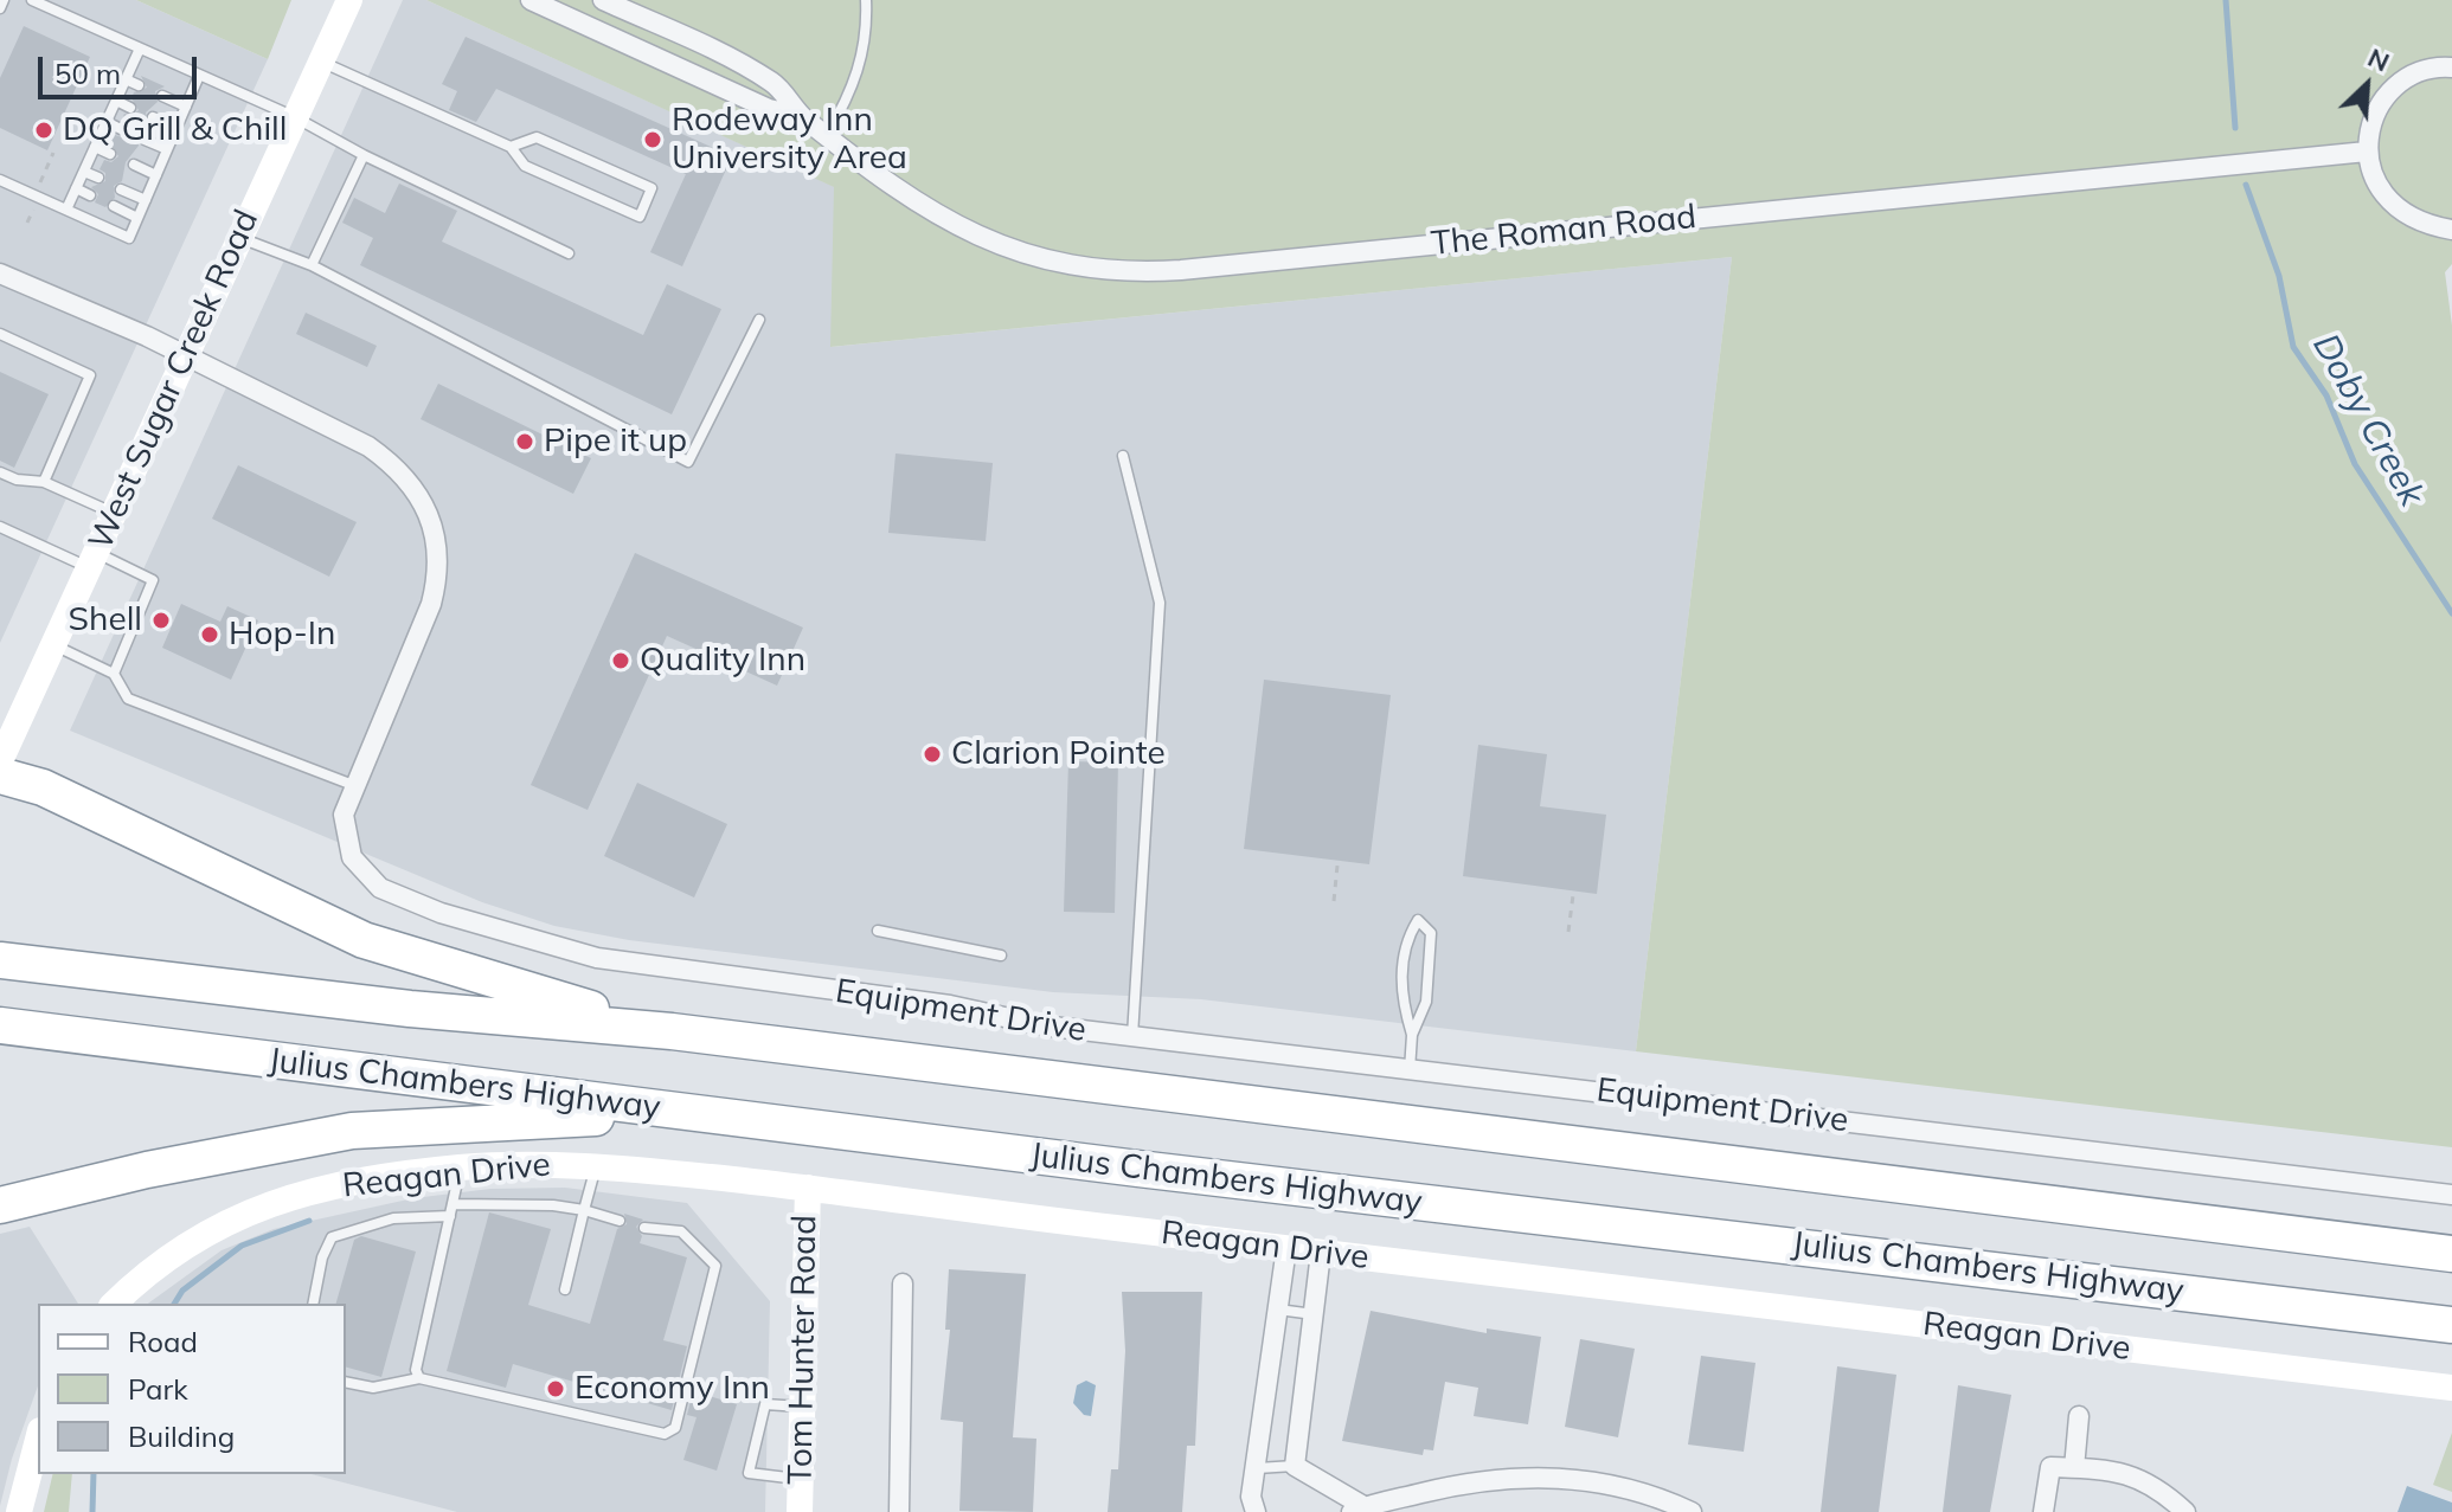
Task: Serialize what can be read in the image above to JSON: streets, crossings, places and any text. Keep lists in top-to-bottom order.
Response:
{
  "streets": {
    "highway": ["Julius Chambers Highway"],
    "street": [
      "The Roman Road",
      "West Sugar Creek Road",
      "Equipment Drive",
      "Reagan Drive",
      "Tom Hunter Road"
    ]
  },
  "crossings": [
    ["West Sugar Creek Road", "Equipment Drive"],
    ["Reagan Drive", "Tom Hunter Road"]
  ],
  "water": ["Doby Creek"],
  "places": [
    "DQ Grill & Chill",
    "Rodeway Inn University Area",
    "Pipe it up",
    "Shell",
    "Hop-In",
    "Quality Inn",
    "Clarion Pointe",
    "Economy Inn"
  ],
  "legend": ["Road", "Park", "Building"],
  "scale_bar": "50 m",
  "north": "top right"
}
